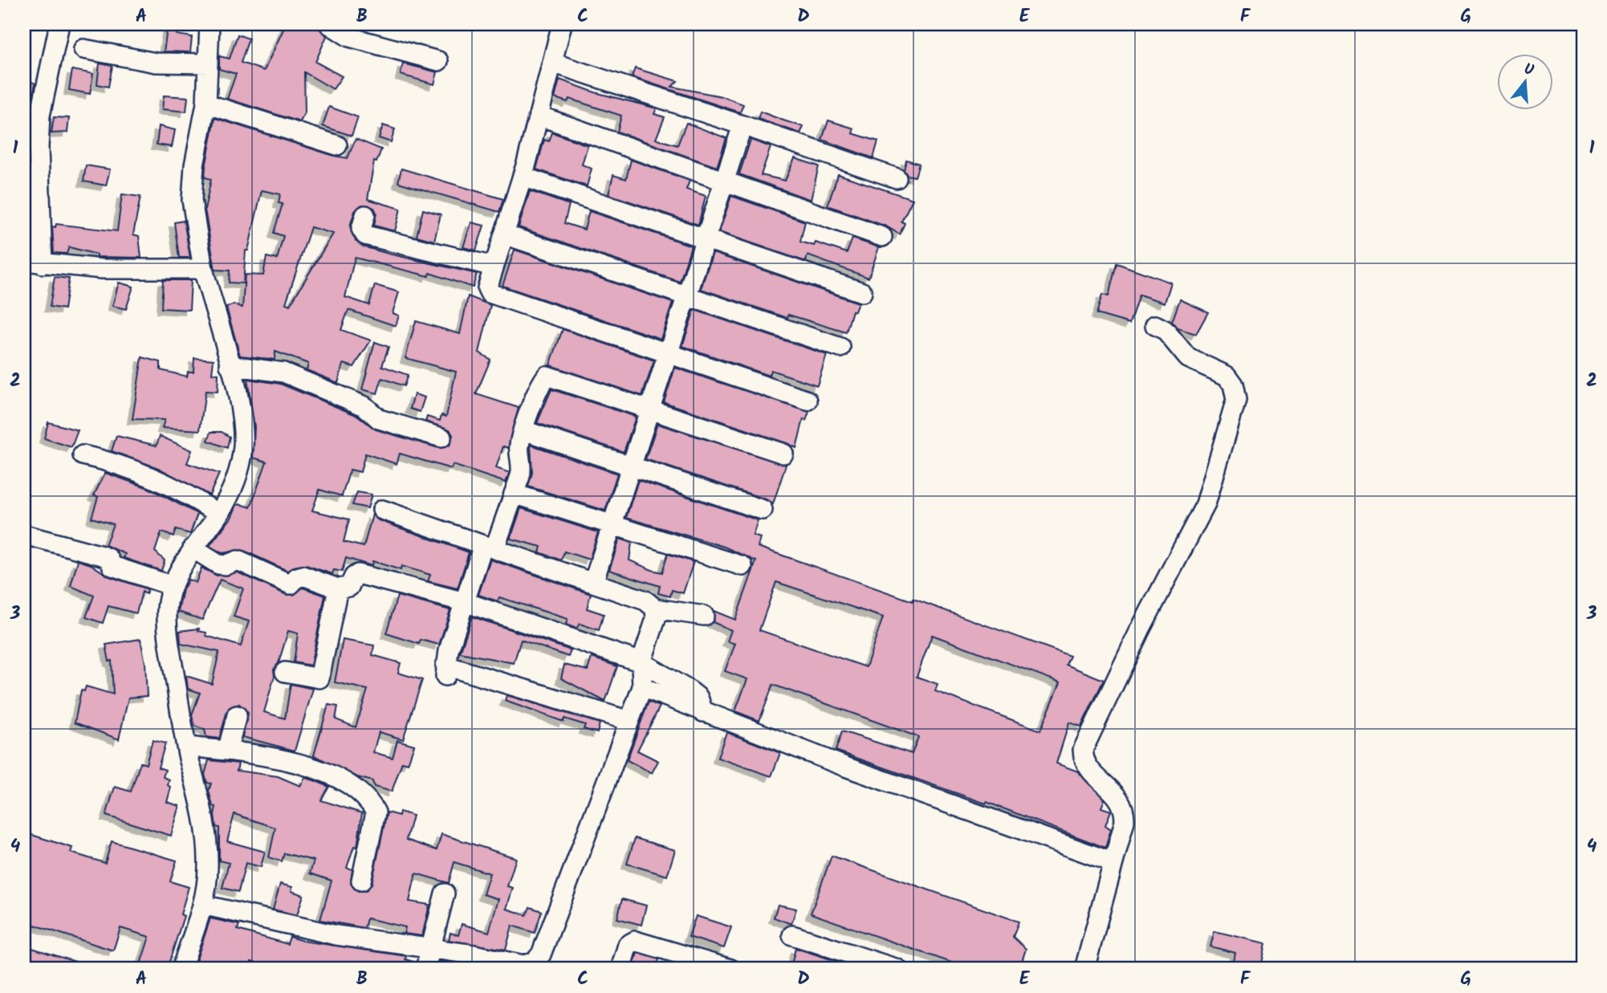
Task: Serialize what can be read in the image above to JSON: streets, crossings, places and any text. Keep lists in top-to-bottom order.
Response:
{
  "north": "top",
  "grid": {
    "columns": [
      "A",
      "B",
      "C",
      "D",
      "E",
      "F",
      "G"
    ],
    "rows": [
      "1",
      "2",
      "3",
      "4"
    ]
  }
}
